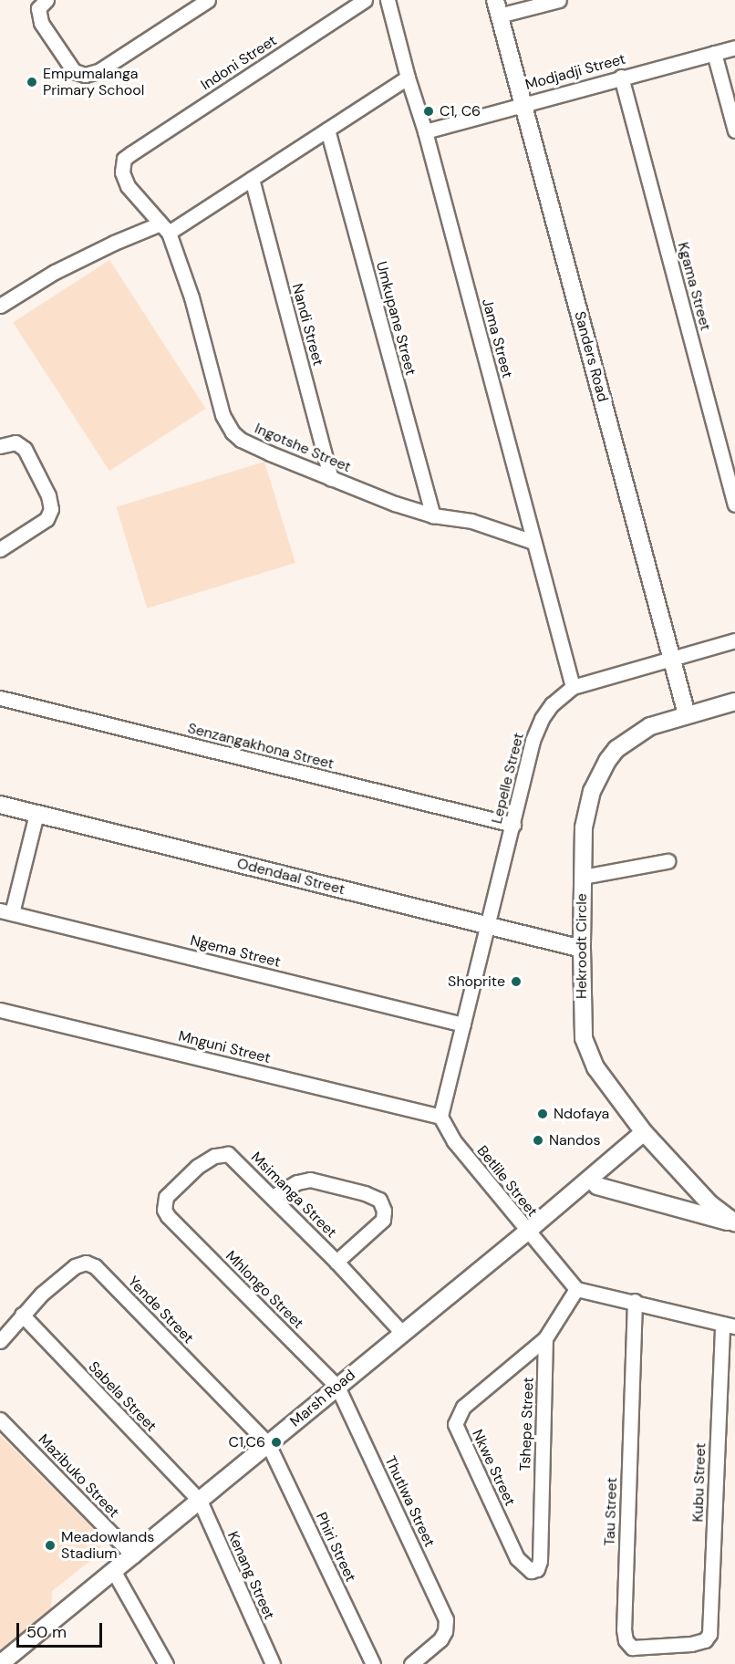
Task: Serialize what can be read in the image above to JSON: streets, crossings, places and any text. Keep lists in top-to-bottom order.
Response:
{
  "streets": {
    "street": [
      "Indoni Street",
      "Modjadji Street",
      "Kgama Street",
      "Umkupane Street",
      "Nandi Street",
      "Jama Street",
      "Sanders Road",
      "Ingotshe Street",
      "Senzangakhona Street",
      "Lepelle Street",
      "Odendaal Street",
      "Hekroodt Circle",
      "Ngema Street",
      "Mnguni Street",
      "Betlile Street",
      "Msimanga Street",
      "Mhlongo Street",
      "Yende Street",
      "Sabela Street",
      "Marsh Road",
      "Tshepe Street",
      "Nkwe Street",
      "Mazibuko Street",
      "Kubu Street",
      "Thutlwa Street",
      "Tau Street",
      "Phiri Street",
      "Kenang Street"
    ]
  },
  "crossings": [
    ["Indoni Street", "Ingotshe Street"],
    ["Modjadji Street", "Kgama Street"],
    ["Modjadji Street", "Jama Street"],
    ["Modjadji Street", "Sanders Road"],
    ["Umkupane Street", "Ingotshe Street"],
    ["Nandi Street", "Ingotshe Street"],
    ["Jama Street", "Ingotshe Street"],
    ["Jama Street", "Lepelle Street"],
    ["Sanders Road", "Lepelle Street"],
    ["Sanders Road", "Hekroodt Circle"],
    ["Senzangakhona Street", "Lepelle Street"],
    ["Lepelle Street", "Odendaal Street"],
    ["Odendaal Street", "Hekroodt Circle"],
    ["Hekroodt Circle", "Marsh Road"],
    ["Mnguni Street", "Betlile Street"],
    ["Betlile Street", "Marsh Road"],
    ["Msimanga Street", "Mhlongo Street"],
    ["Msimanga Street", "Marsh Road"],
    ["Mhlongo Street", "Marsh Road"],
    ["Mhlongo Street", "Thutlwa Street"],
    ["Yende Street", "Sabela Street"],
    ["Yende Street", "Marsh Road"],
    ["Yende Street", "Phiri Street"],
    ["Sabela Street", "Marsh Road"],
    ["Sabela Street", "Kenang Street"],
    ["Marsh Road", "Mazibuko Street"],
    ["Marsh Road", "Thutlwa Street"],
    ["Marsh Road", "Phiri Street"],
    ["Marsh Road", "Kenang Street"],
    ["Tshepe Street", "Nkwe Street"],
    ["Kubu Street", "Tau Street"]
  ],
  "places": [
    "Empumalanga Primary School",
    "C1, C6",
    "Shoprite",
    "Ndofaya",
    "Nandos",
    "C1,C6",
    "Meadowlands Stadium"
  ],
  "scale_bar": "50 m"
}
